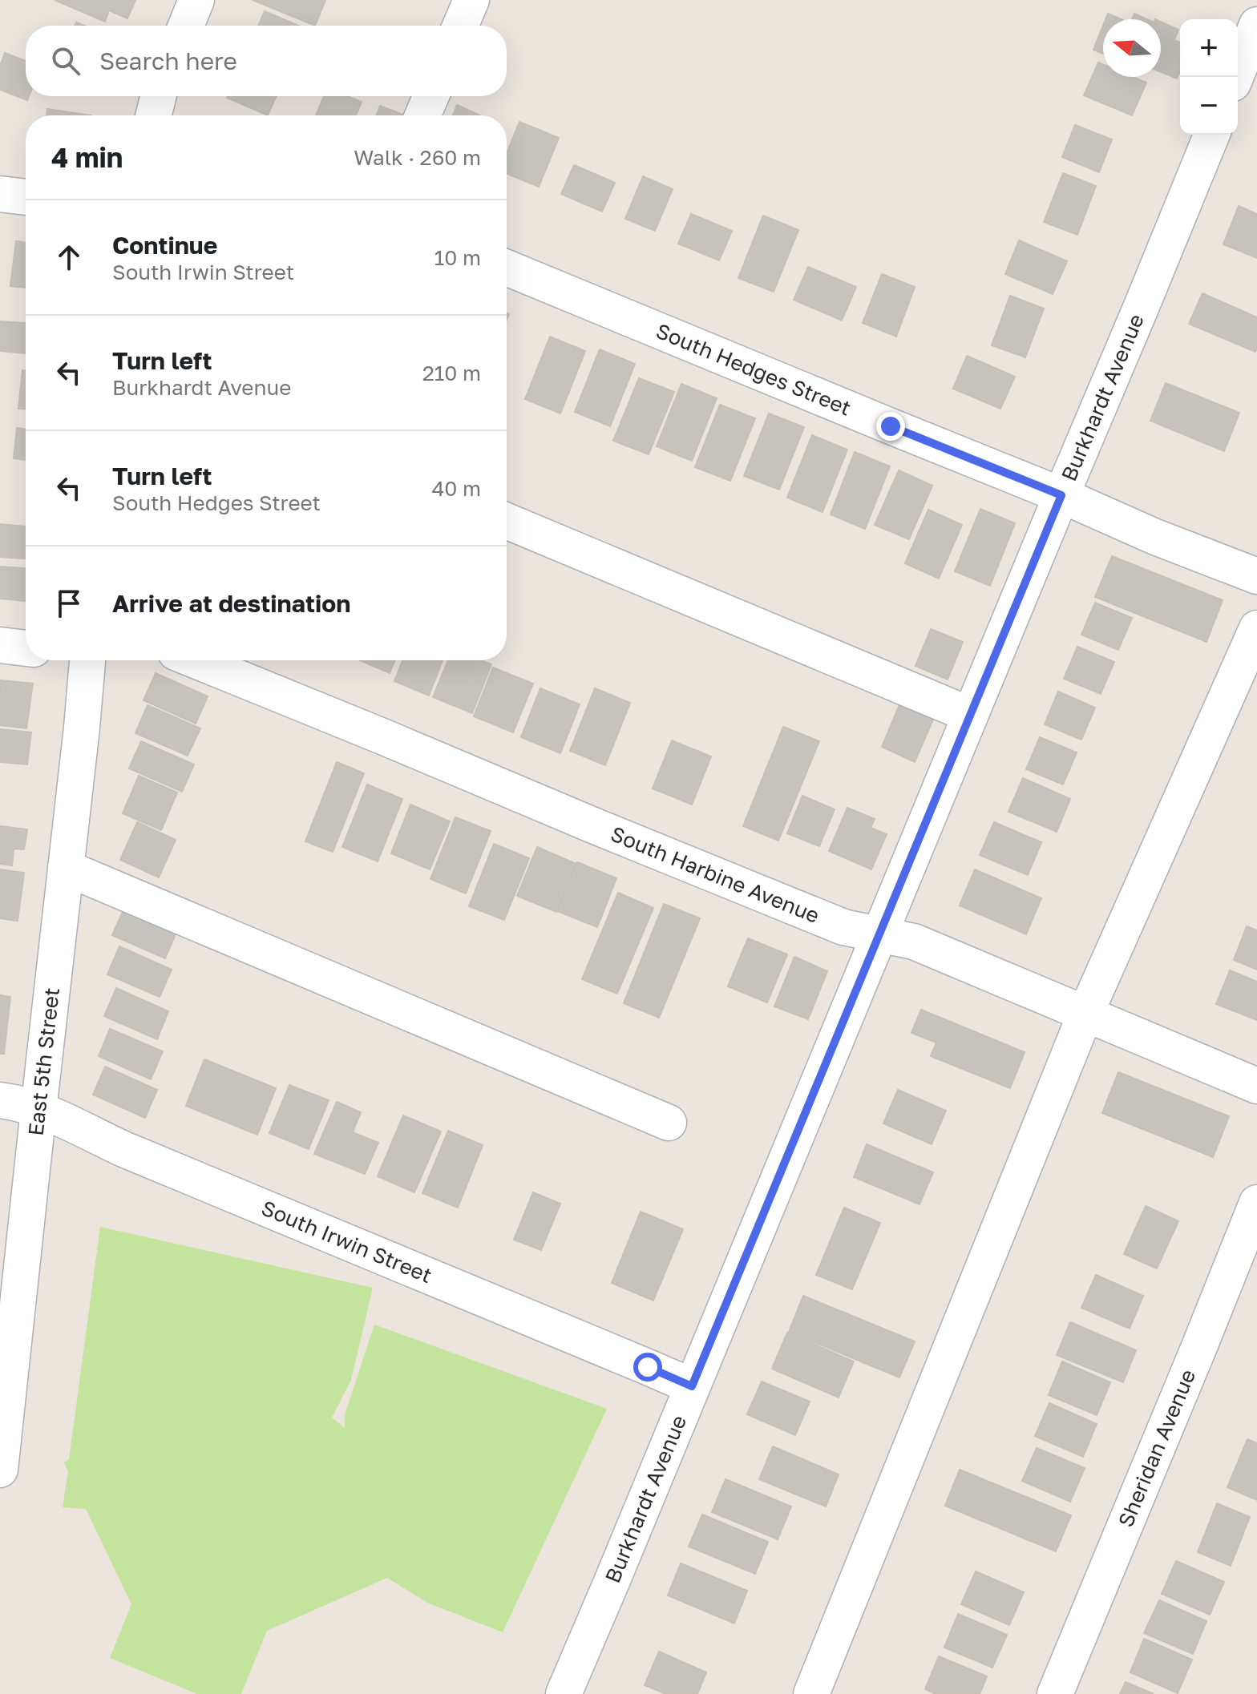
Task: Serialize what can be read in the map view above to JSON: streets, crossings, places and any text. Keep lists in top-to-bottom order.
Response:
{
  "streets": {
    "street": [
      "South Hedges Street",
      "Burkhardt Avenue",
      "South Harbine Avenue",
      "East 5th Street",
      "South Irwin Street",
      "Sheridan Avenue"
    ]
  },
  "crossings": [
    ["South Hedges Street", "Burkhardt Avenue"],
    ["Burkhardt Avenue", "South Harbine Avenue"],
    ["Burkhardt Avenue", "South Irwin Street"],
    ["East 5th Street", "South Irwin Street"]
  ],
  "north": "left",
  "page": {
    "map_buttons": ["+", "−"],
    "search": "Search here",
    "heading": ["4 min", "Walk · 260 m"],
    "list": [
      ["Continue", "South Irwin Street", "10 m"],
      ["Turn left", "Burkhardt Avenue", "210 m"],
      ["Turn left", "South Hedges Street", "40 m"],
      "Arrive at destination"
    ]
  }
}
